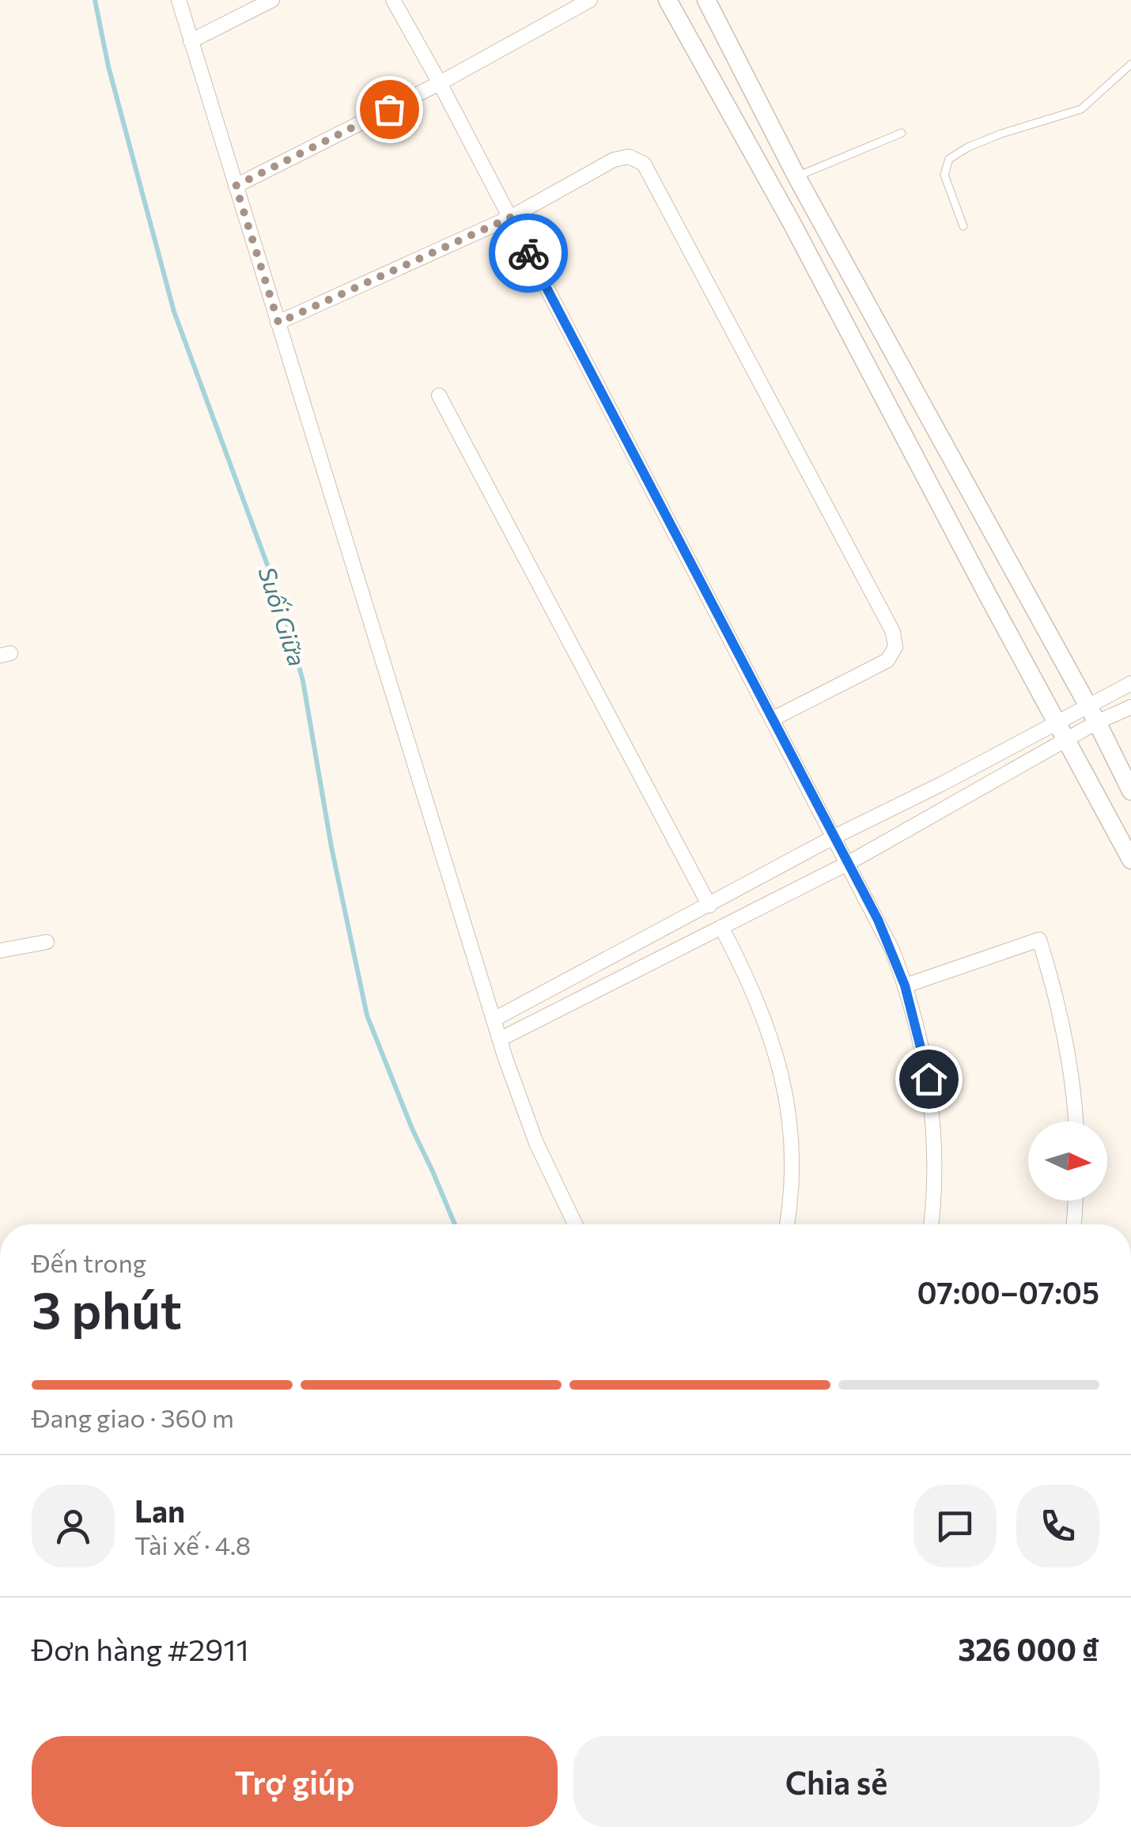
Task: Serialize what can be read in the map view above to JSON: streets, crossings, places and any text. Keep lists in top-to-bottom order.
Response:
{
  "water": ["Suối Giữa"],
  "north": "right",
  "page": {
    "heading": ["3 phút", "Đến trong", "07:00–07:05"],
    "panel": [
      "Lan",
      "Tài xế · 4.8",
      "Đơn hàng #2911",
      "326 000 ₫"
    ],
    "bar": "Đang giao · 360 m",
    "buttons": ["Trợ giúp", "Chia sẻ"]
  }
}
